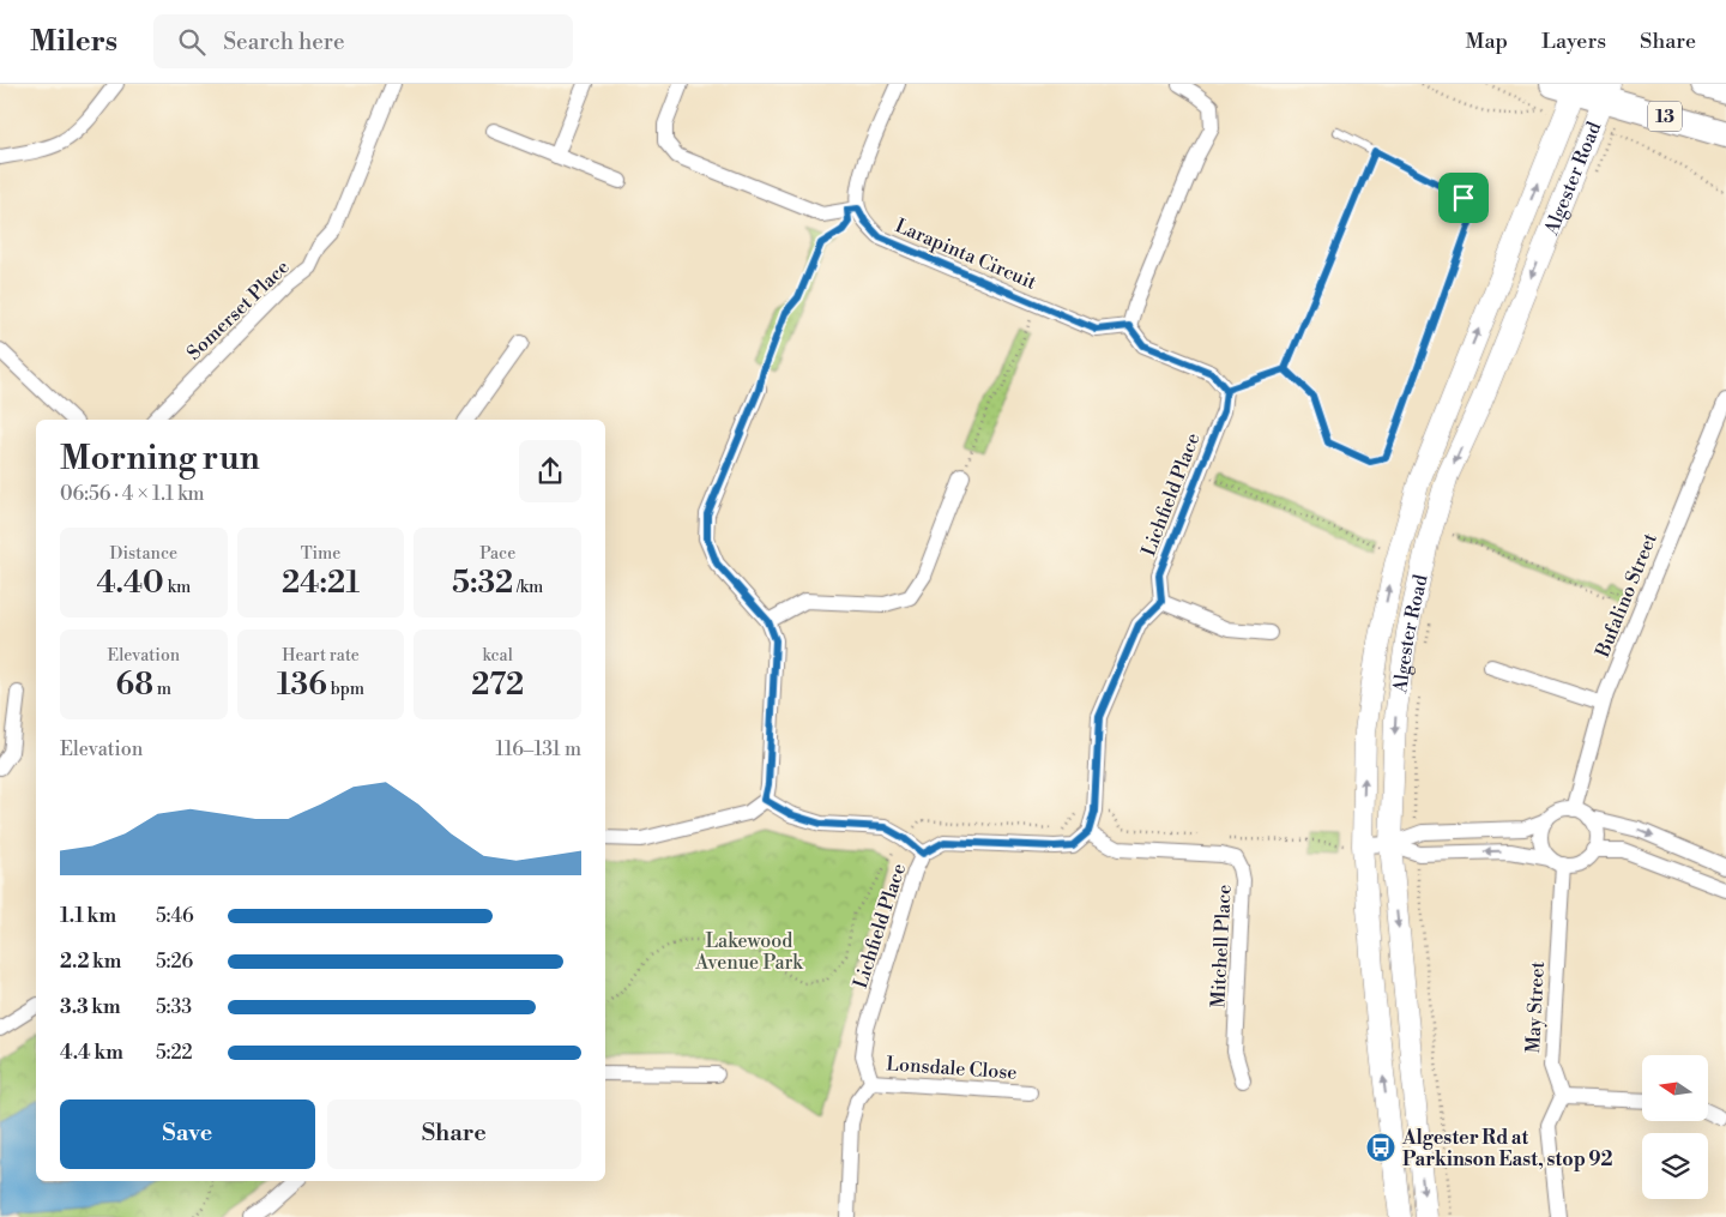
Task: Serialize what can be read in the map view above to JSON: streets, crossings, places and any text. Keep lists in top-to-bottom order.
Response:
{
  "streets": {
    "highway": ["13"],
    "main road": ["Algester Road"],
    "street": [
      "Larapinta Circuit",
      "Somerset Place",
      "Lichfield Place",
      "Bufalino Street",
      "Mitchell Place",
      "May Street",
      "Lonsdale Close"
    ]
  },
  "crossings": [
    ["13", "Algester Road"],
    ["Lichfield Place", "Mitchell Place"],
    ["Lichfield Place", "Lonsdale Close"],
    ["Bufalino Street", "May Street"]
  ],
  "parks": ["Lakewood Avenue Park"],
  "places": {
    "bus stop": ["Algester Rd at Parkinson East, stop 92"]
  },
  "north": "left",
  "page": {
    "header": "Milers",
    "search": "Search here",
    "nav": ["Map", "Layers", "Share"],
    "heading": ["Morning run", "06:56 · 4 × 1.1 km"],
    "stats": [
      ["Distance", "4.40 km"],
      ["Time", "24:21"],
      ["Pace", "5:32 /km"],
      ["Elevation", "68 m"],
      ["Heart rate", "136 bpm"],
      ["kcal", "272"]
    ],
    "chart": ["Elevation", "116–131 m"],
    "list": [
      {
        "name": "1.1 km",
        "note": "5:46"
      },
      {
        "name": "2.2 km",
        "note": "5:26"
      },
      {
        "name": "3.3 km",
        "note": "5:33"
      },
      {
        "name": "4.4 km",
        "note": "5:22"
      }
    ],
    "buttons": ["Save", "Share"]
  }
}
